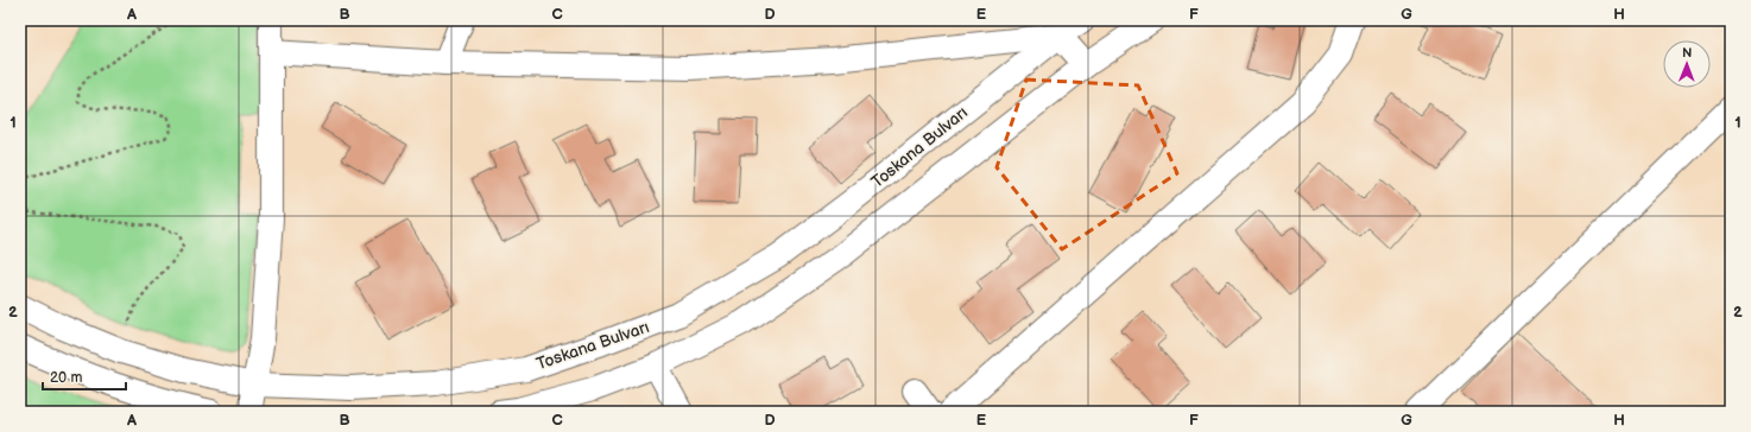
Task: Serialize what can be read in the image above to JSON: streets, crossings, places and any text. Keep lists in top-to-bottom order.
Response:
{
  "streets": {
    "street": ["Toskana Bulvarı"]
  },
  "scale_bar": "20 m",
  "north": "top",
  "grid": {
    "columns": [
      "A",
      "B",
      "C",
      "D",
      "E",
      "F",
      "G",
      "H"
    ],
    "rows": ["1", "2"]
  }
}
